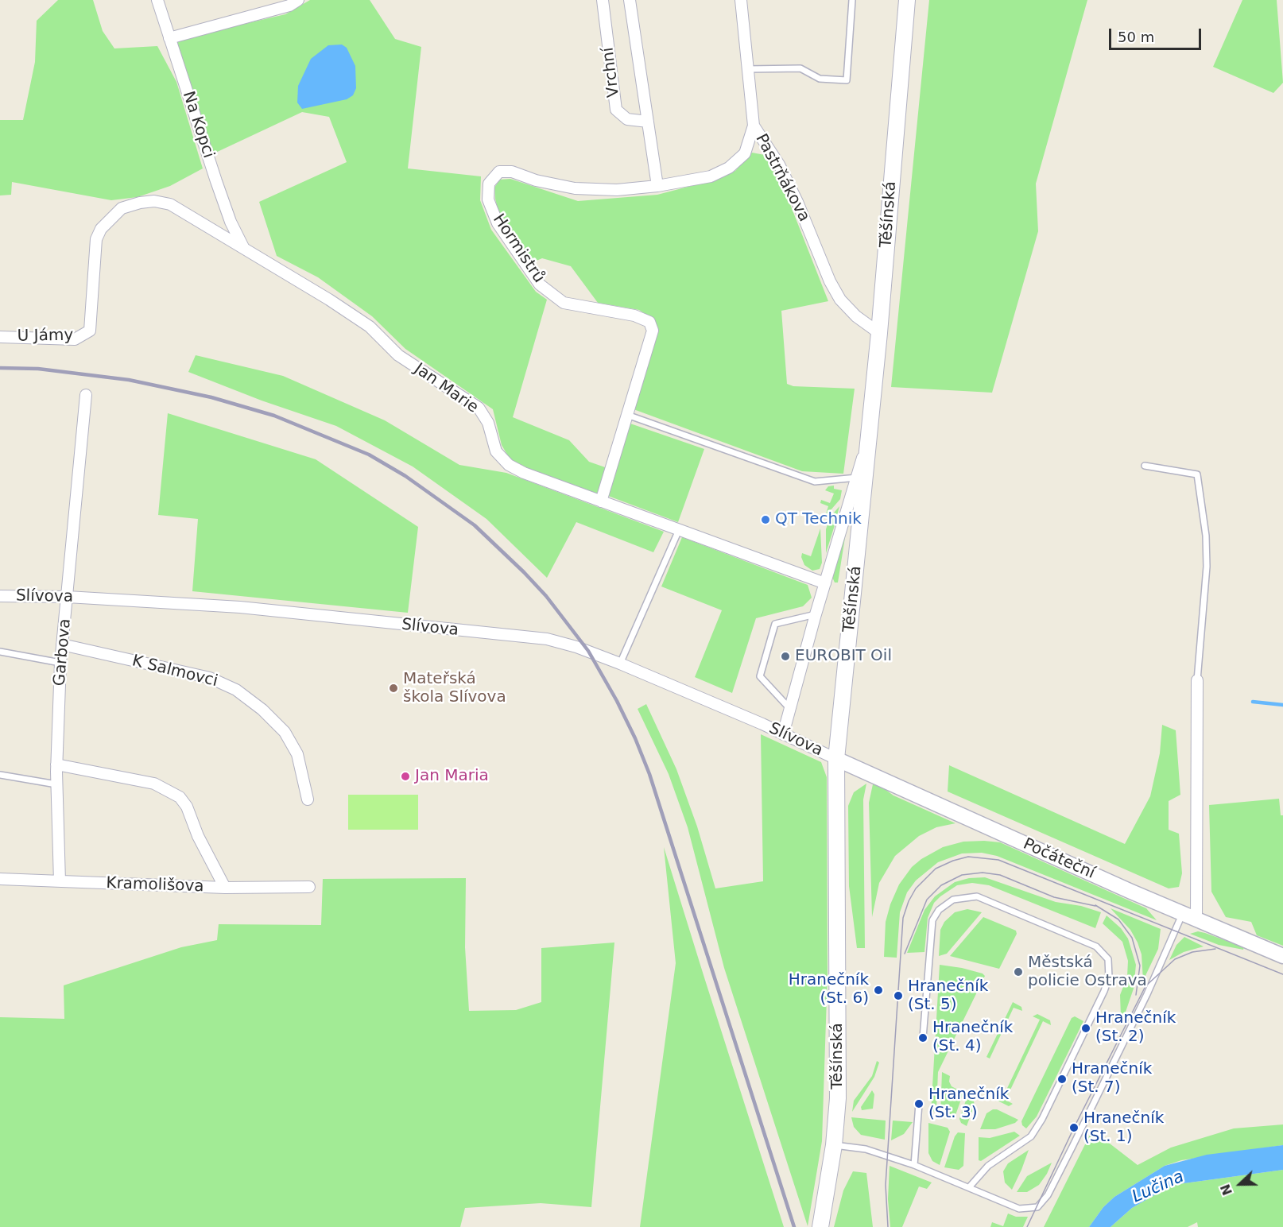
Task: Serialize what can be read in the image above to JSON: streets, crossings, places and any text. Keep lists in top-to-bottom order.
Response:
{
  "streets": {
    "main road": ["Těšínská"],
    "street": [
      "Vrchní",
      "Na Kopci",
      "Pastrňákova",
      "Hormistrů",
      "U Jámy",
      "Jan Marie",
      "Slívova",
      "Garbova",
      "K Salmovci",
      "Počáteční",
      "Kramolišova"
    ]
  },
  "crossings": [
    ["Na Kopci", "Jan Marie"],
    ["Pastrňákova", "Těšínská"],
    ["Pastrňákova", "Hormistrů"],
    ["Těšínská", "Slívova"],
    ["Těšínská", "Počáteční"],
    ["Hormistrů", "Jan Marie"],
    ["U Jámy", "Jan Marie"],
    ["Slívova", "Garbova"],
    ["Slívova", "Počáteční"],
    ["Garbova", "K Salmovci"],
    ["Garbova", "Kramolišova"]
  ],
  "water": ["Lučina"],
  "places": [
    "QT Technik",
    "EUROBIT Oil",
    "Mateřská škola Slívova",
    "Jan Maria",
    "Městská policie Ostrava",
    "Hranečník (St. 6)",
    "Hranečník (St. 5)",
    "Hranečník (St. 2)",
    "Hranečník (St. 4)",
    "Hranečník (St. 7)",
    "Hranečník (St. 3)",
    "Hranečník (St. 1)"
  ],
  "scale_bar": "50 m",
  "north": "left"
}
